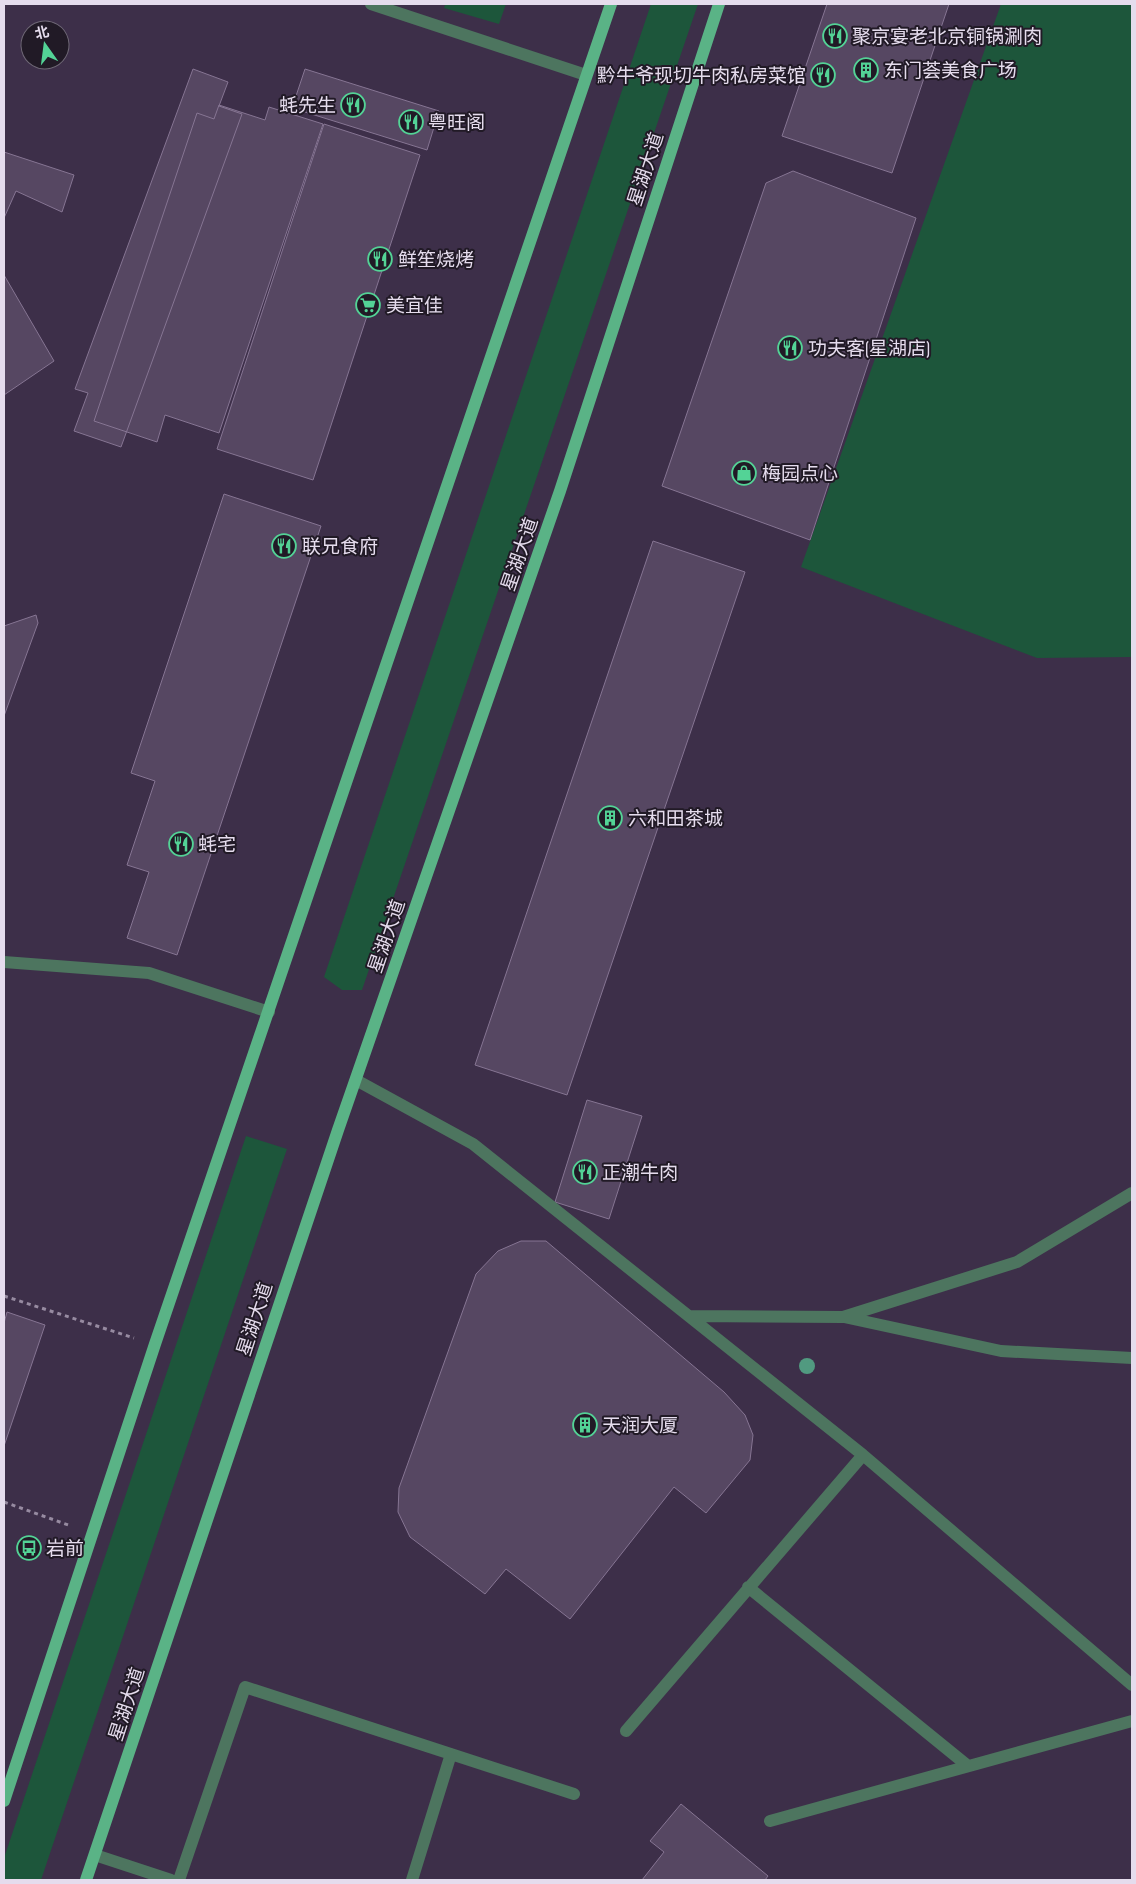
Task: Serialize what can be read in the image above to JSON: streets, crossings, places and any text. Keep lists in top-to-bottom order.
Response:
{
  "streets": {
    "main road": ["星湖大道"]
  },
  "places": {
    "restaurant": [
      "聚京宴老北京铜锅涮肉",
      "黔牛爷现切牛肉私房菜馆",
      "蚝先生",
      "粤旺阁",
      "鲜笙烧烤",
      "功夫客(星湖店)",
      "联兄食府",
      "蚝宅",
      "正潮牛肉"
    ],
    "building": ["东门荟美食广场", "六和田茶城", "天润大厦"],
    "supermarket": ["美宜佳"],
    "shop": ["梅园点心"],
    "bus stop": ["岩前"]
  },
  "north": "top"
}
